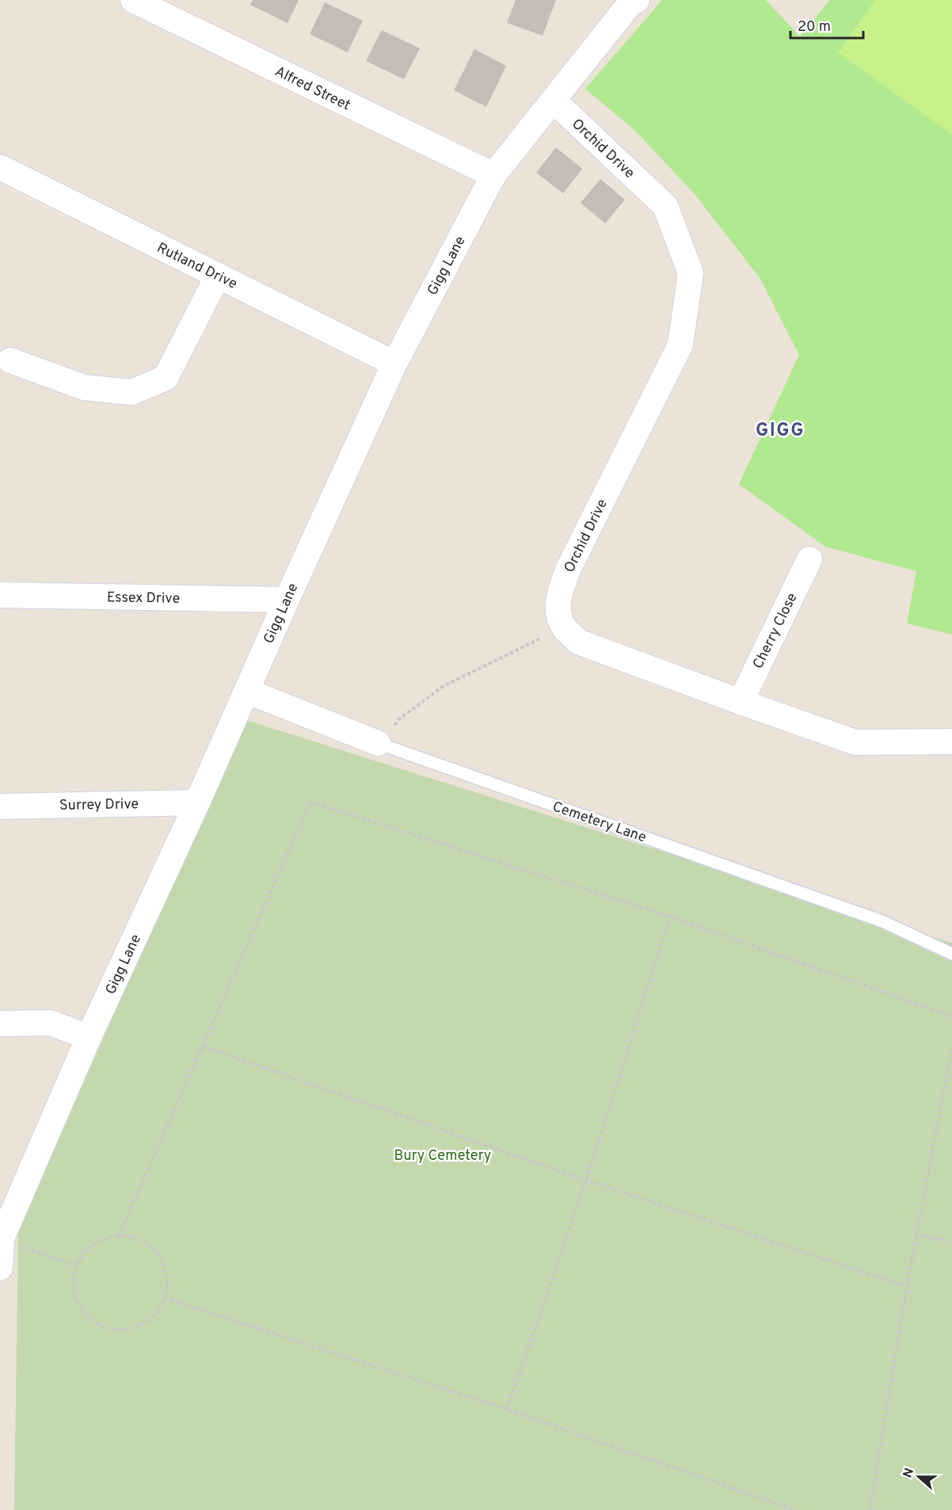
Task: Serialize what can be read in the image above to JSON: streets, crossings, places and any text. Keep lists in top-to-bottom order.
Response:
{
  "streets": {
    "street": [
      "Alfred Street",
      "Orchid Drive",
      "Rutland Drive",
      "Gigg Lane",
      "Essex Drive",
      "Cherry Close",
      "Surrey Drive",
      "Cemetery Lane"
    ]
  },
  "crossings": [
    ["Alfred Street", "Gigg Lane"],
    ["Orchid Drive", "Gigg Lane"],
    ["Rutland Drive", "Gigg Lane"],
    ["Gigg Lane", "Essex Drive"],
    ["Gigg Lane", "Surrey Drive"],
    ["Gigg Lane", "Cemetery Lane"]
  ],
  "districts": ["GIGG"],
  "parks": ["Bury Cemetery"],
  "scale_bar": "20 m",
  "north": "left"
}
